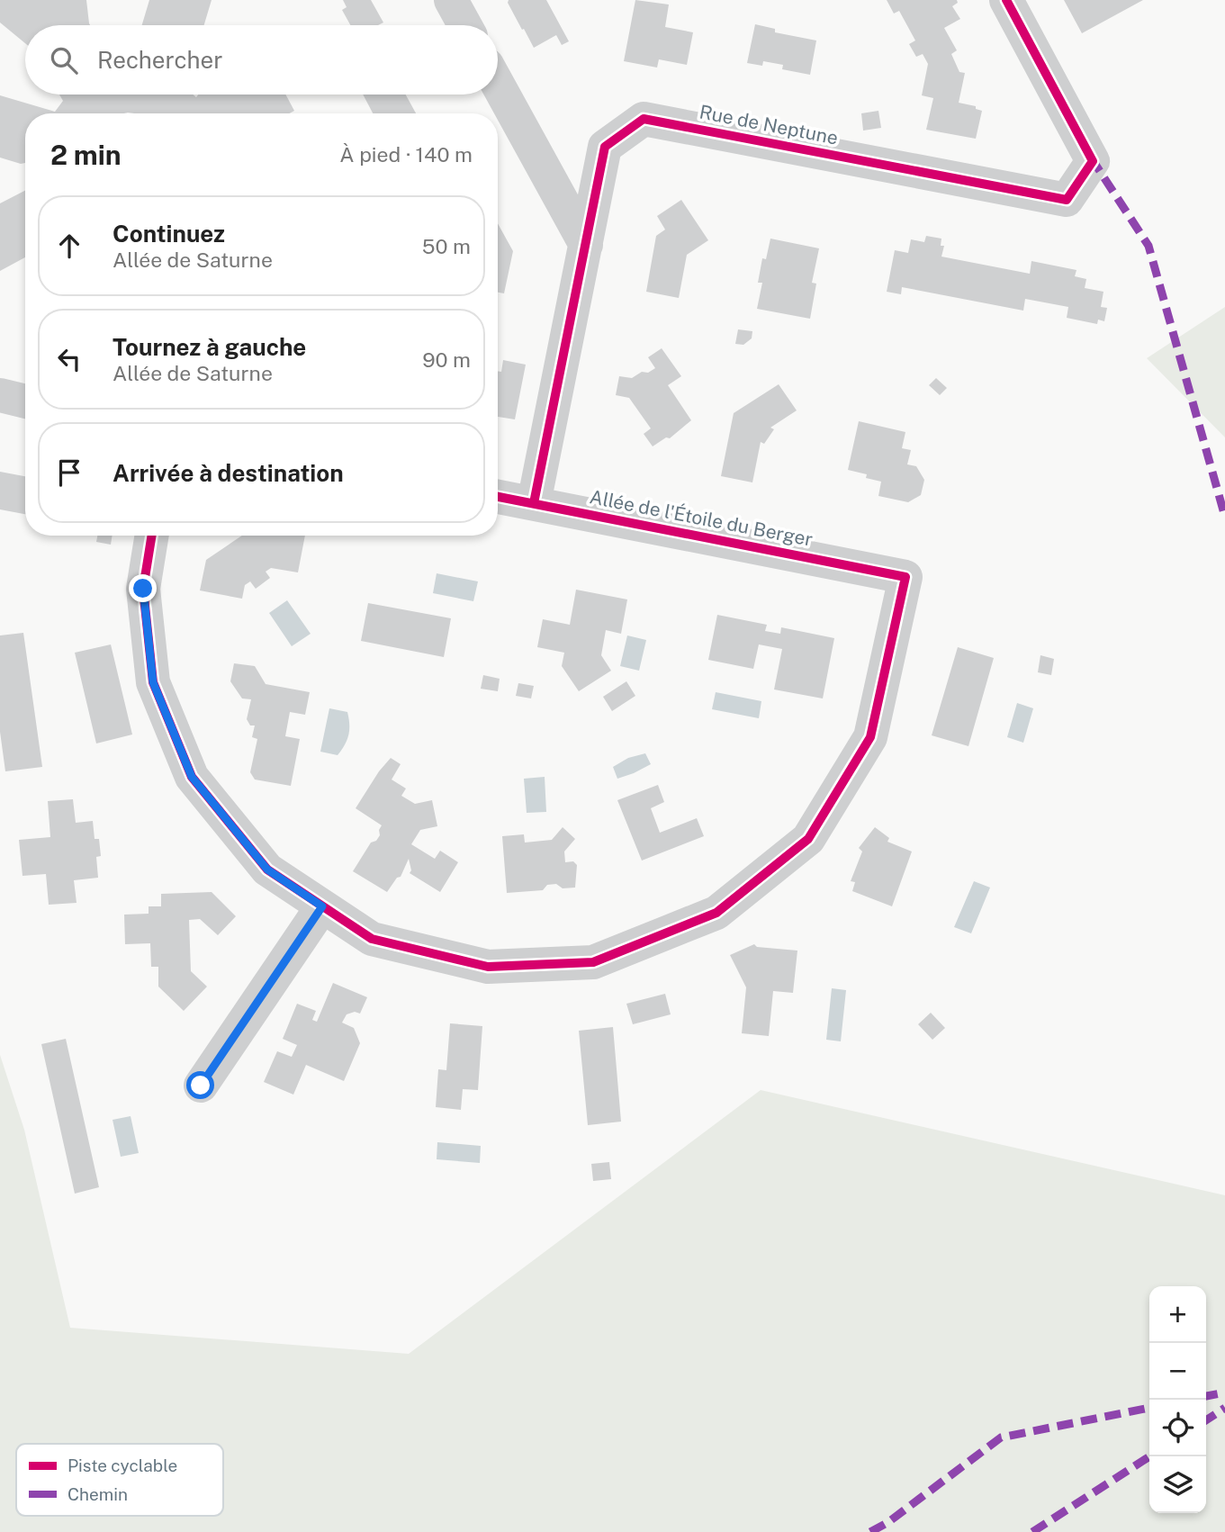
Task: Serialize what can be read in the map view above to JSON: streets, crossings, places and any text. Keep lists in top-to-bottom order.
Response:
{
  "streets": {
    "street": ["Rue de Neptune", "Allée de l'Étoile du Berger"]
  },
  "crossings": [
    ["Rue de Neptune", "Allée de l'Étoile du Berger"]
  ],
  "legend": ["Piste cyclable", "Chemin"],
  "page": {
    "search": "Rechercher",
    "heading": ["2 min", "À pied · 140 m"],
    "list": [
      ["Continuez", "Allée de Saturne", "50 m"],
      ["Tournez à gauche", "Allée de Saturne", "90 m"],
      "Arrivée à destination"
    ],
    "map_buttons": ["+", "−"]
  }
}
